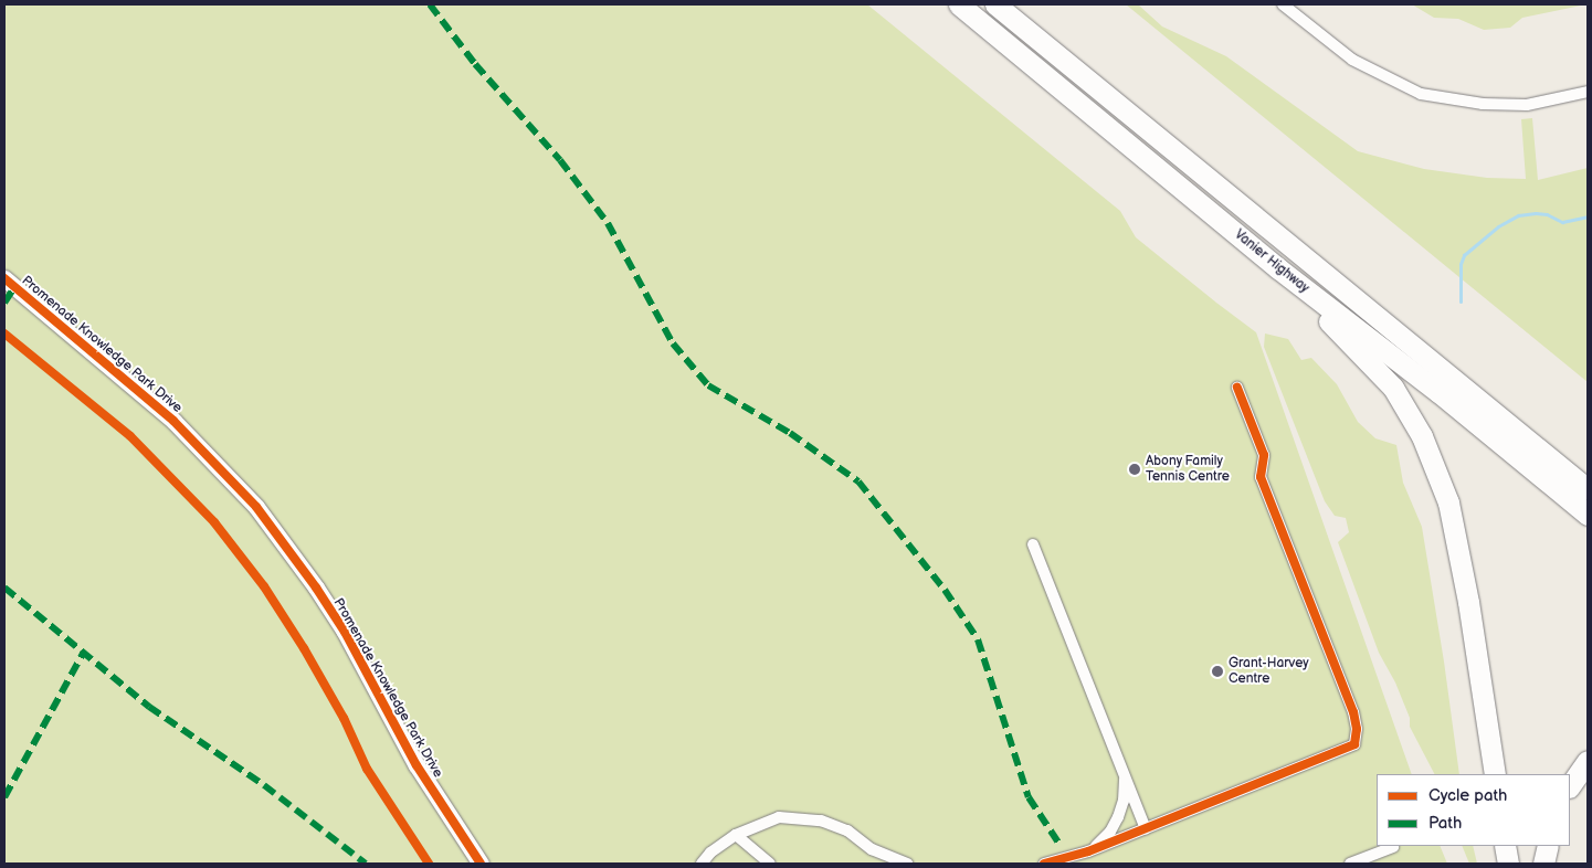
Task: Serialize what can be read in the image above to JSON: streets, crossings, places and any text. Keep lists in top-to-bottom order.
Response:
{
  "streets": {
    "highway": ["Vanier Highway"],
    "street": ["Promenade Knowledge Park Drive"]
  },
  "places": ["Abony Family Tennis Centre", "Grant-Harvey Centre"],
  "legend": ["Cycle path", "Path"]
}
